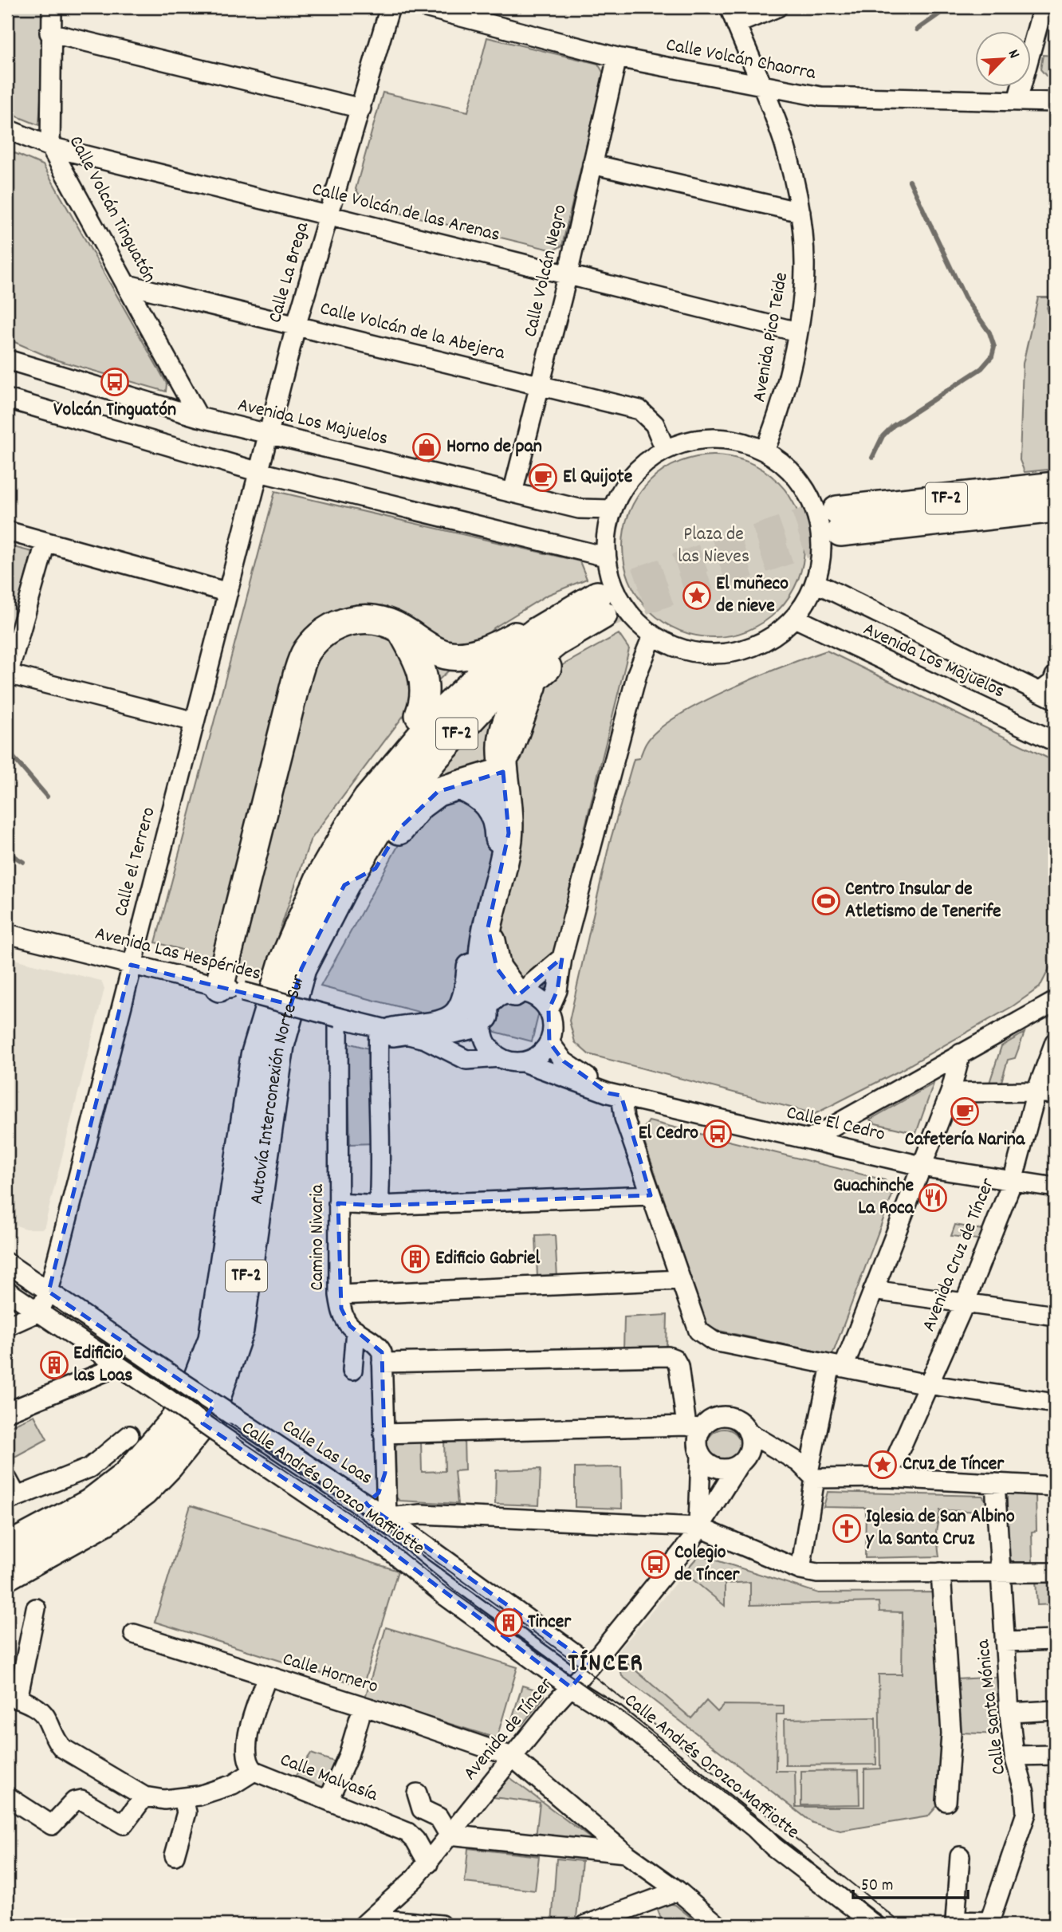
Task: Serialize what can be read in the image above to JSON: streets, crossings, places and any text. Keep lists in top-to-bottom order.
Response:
{
  "streets": {
    "highway": ["TF-2", "Autovía Interconexión Norte-Sur"],
    "street": [
      "Calle Volcán Chaorra",
      "Calle Volcán Tinguatón",
      "Calle Volcán de las Arenas",
      "Calle Volcán Negro",
      "Calle La Brega",
      "Calle Volcán de la Abejera",
      "Avenida Pico Teide",
      "Avenida Los Majuelos",
      "Calle el Terrero",
      "Avenida Las Hespérides",
      "Calle El Cedro",
      "Camino Nivaria",
      "Avenida Cruz de Tíncer",
      "Calle Las Loas",
      "Calle Andrés Orozco Maffiotte",
      "Calle Hornero",
      "Calle Santa Mónica",
      "Avenida de Tíncer",
      "Calle Malvasía"
    ]
  },
  "crossings": [
    ["Calle Volcán Chaorra", "Calle Volcán Negro"],
    ["Calle Volcán Chaorra", "Avenida Pico Teide"],
    ["Calle Volcán Tinguatón", "Calle Volcán de las Arenas"],
    ["Calle Volcán Tinguatón", "Calle Volcán de la Abejera"],
    ["Calle Volcán Tinguatón", "Avenida Los Majuelos"],
    ["Calle Volcán de las Arenas", "Calle Volcán Negro"],
    ["Calle Volcán de las Arenas", "Calle La Brega"],
    ["Calle Volcán de las Arenas", "Avenida Pico Teide"],
    ["Calle Volcán Negro", "Calle Volcán de la Abejera"],
    ["Calle Volcán Negro", "Avenida Los Majuelos"],
    ["Calle La Brega", "Calle Volcán de la Abejera"],
    ["Calle La Brega", "Avenida Los Majuelos"],
    ["Calle La Brega", "Calle el Terrero"],
    ["Calle el Terrero", "Avenida Las Hespérides"],
    ["Calle el Terrero", "Calle Las Loas"],
    ["Avenida Las Hespérides", "Camino Nivaria"],
    ["Calle El Cedro", "Avenida Cruz de Tíncer"],
    ["Camino Nivaria", "Calle Las Loas"],
    ["Calle Las Loas", "Avenida de Tíncer"],
    ["Calle Andrés Orozco Maffiotte", "Avenida de Tíncer"],
    ["Calle Hornero", "Avenida de Tíncer"],
    ["Avenida de Tíncer", "Calle Malvasía"]
  ],
  "districts": ["TÍNCER"],
  "parks": ["Plaza de las Nieves"],
  "places": {
    "bus stop": ["Volcán Tinguatón", "El Cedro", "Colegio de Tíncer"],
    "shop": ["Horno de pan"],
    "cafe": ["El Quijote", "Cafetería Narina"],
    "place": ["El muñeco de nieve", "Cruz de Tíncer"],
    "sports": ["Centro Insular de Atletismo de Tenerife"],
    "restaurant": ["Guachinche La Roca"],
    "building": ["Edificio Gabriel", "Edificio las Loas", "Tincer"],
    "church": ["Iglesia de San Albino y la Santa Cruz"]
  },
  "scale_bar": "50 m",
  "north": "top right"
}
